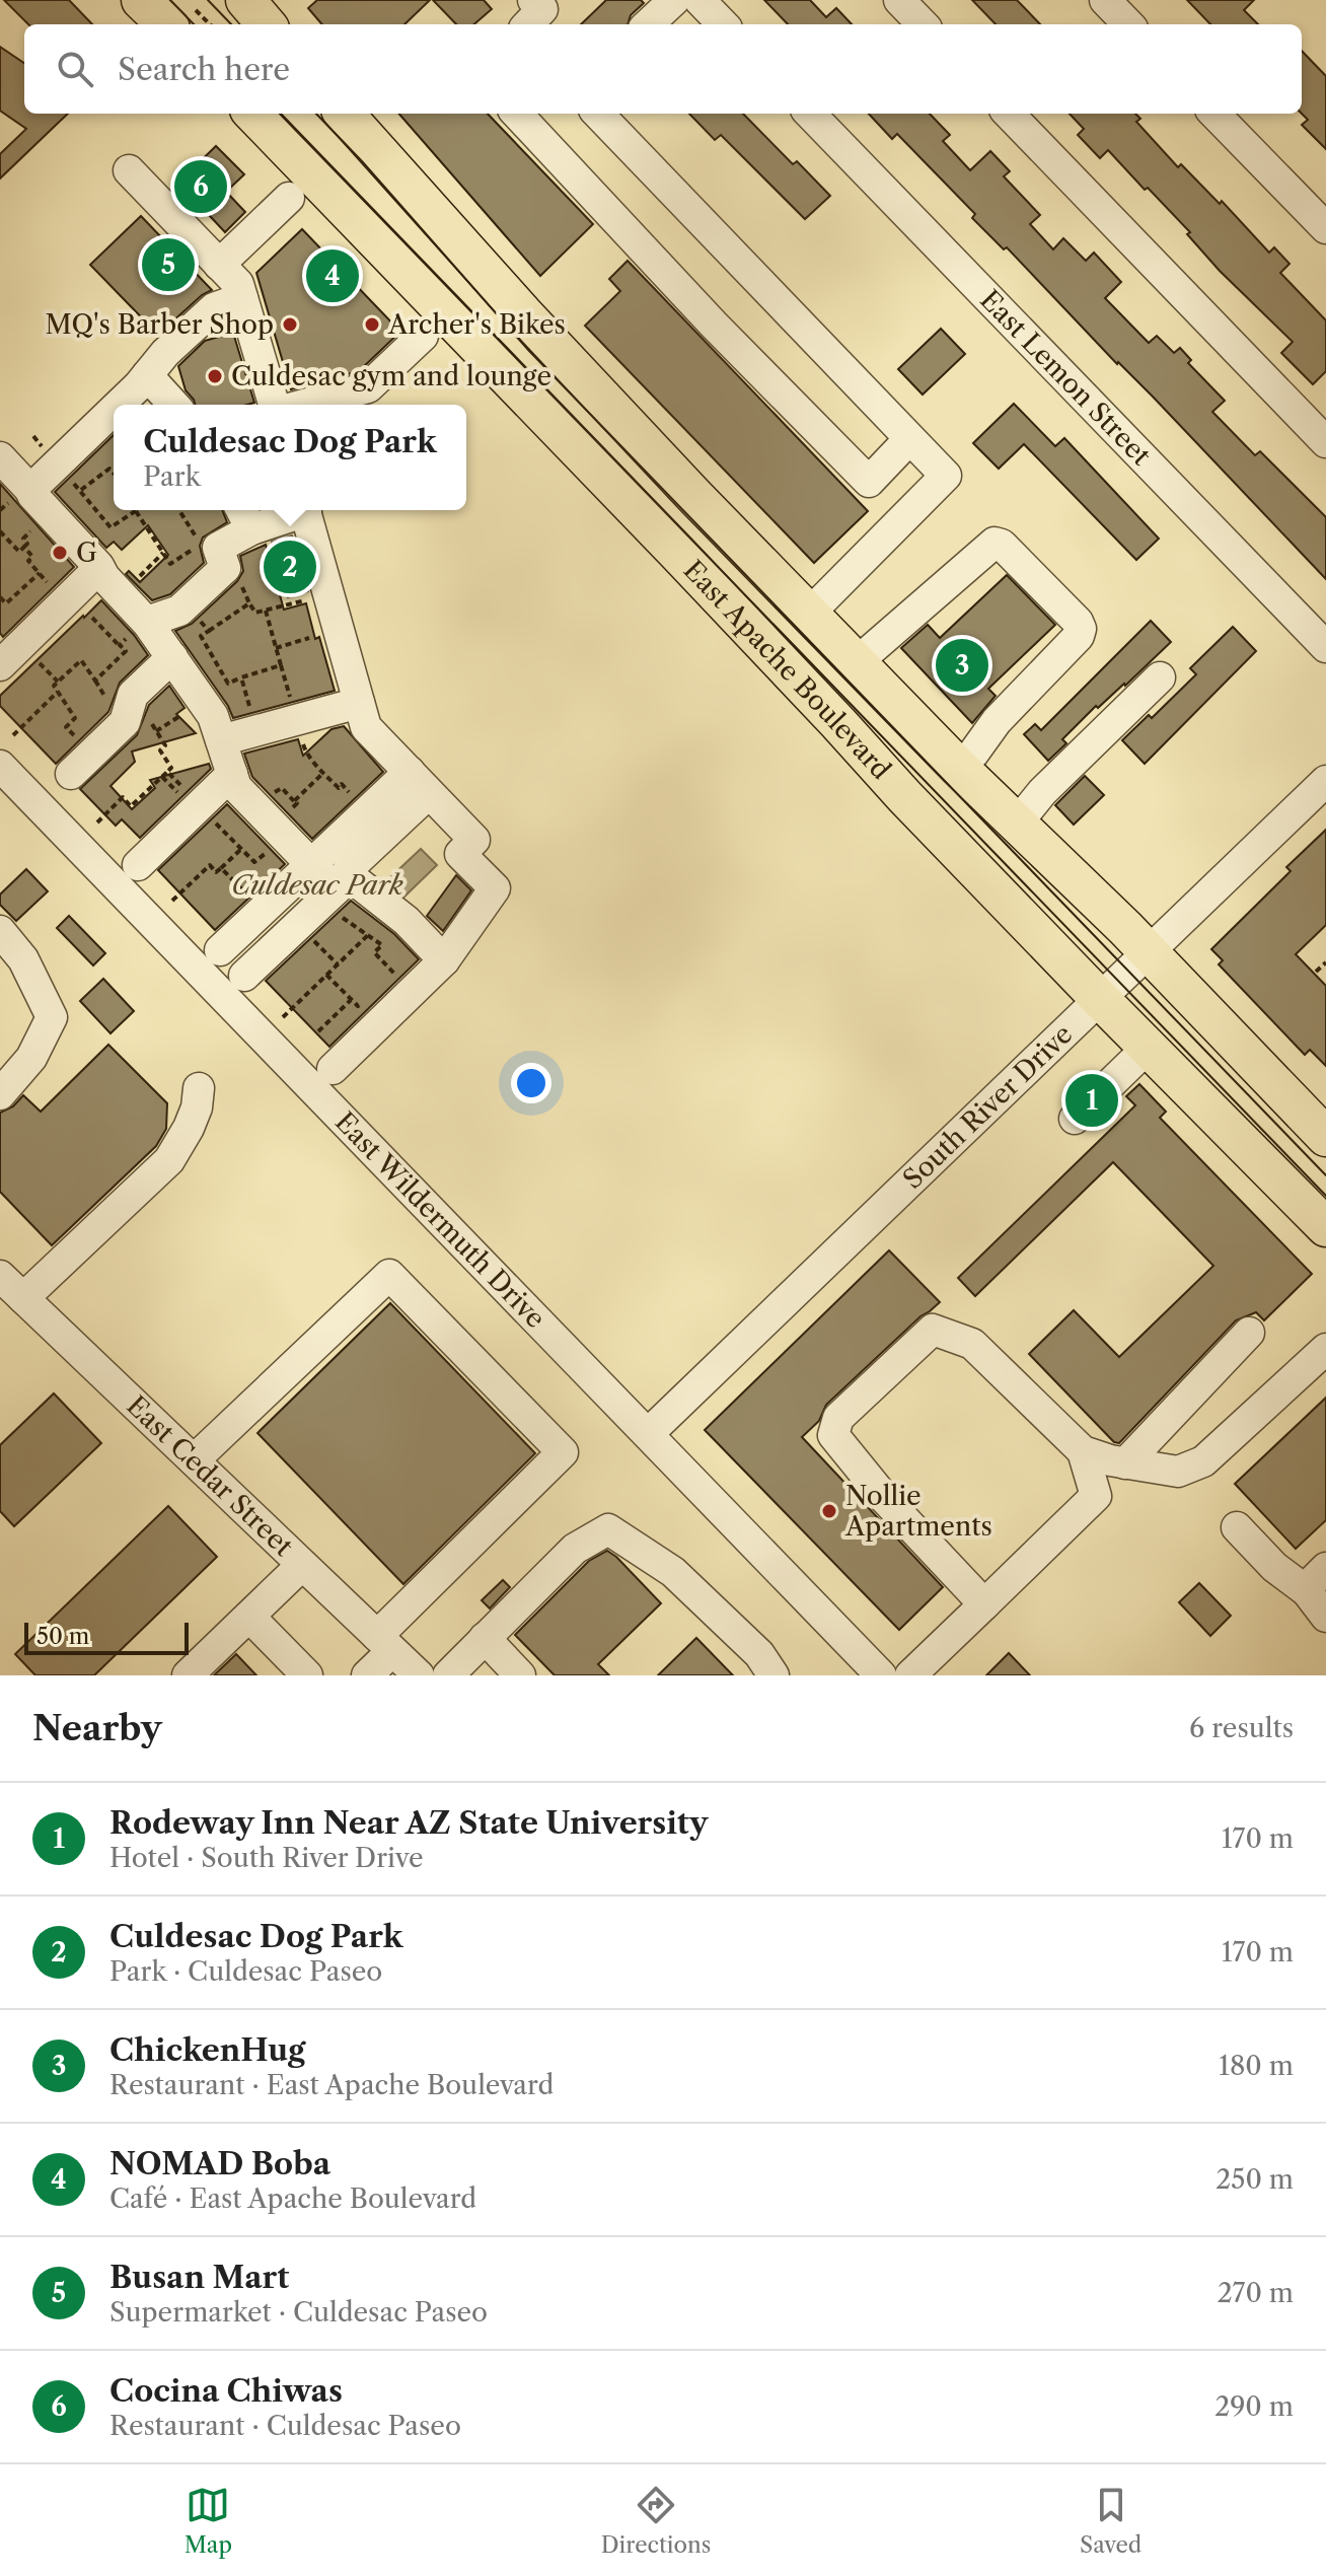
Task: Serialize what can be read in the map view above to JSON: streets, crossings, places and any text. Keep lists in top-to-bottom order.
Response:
{
  "streets": {
    "main road": ["East Apache Boulevard"],
    "street": [
      "East Lemon Street",
      "South River Drive",
      "East Wildermuth Drive",
      "East Cedar Street"
    ]
  },
  "crossings": [
    ["East Apache Boulevard", "South River Drive"],
    ["South River Drive", "East Wildermuth Drive"]
  ],
  "parks": ["Culdesac Park"],
  "places": [
    "MQ's Barber Shop",
    "Archer's Bikes",
    "Culdesac gym and lounge",
    "G",
    "Nollie Apartments"
  ],
  "scale_bar": "50 m",
  "page": {
    "search": "Search here",
    "pins": [
      "6",
      "5",
      "4",
      "2",
      "3",
      "1"
    ],
    "popup": ["Culdesac Dog Park", "Park"],
    "scale": "50 m",
    "heading": ["Nearby", "6 results"],
    "list": [
      {
        "mark": "1",
        "name": "Rodeway Inn Near AZ State University",
        "note": "Hotel · South River Drive",
        "value": "170 m"
      },
      {
        "mark": "2",
        "name": "Culdesac Dog Park",
        "note": "Park · Culdesac Paseo",
        "value": "170 m"
      },
      {
        "mark": "3",
        "name": "ChickenHug",
        "note": "Restaurant · East Apache Boulevard",
        "value": "180 m"
      },
      {
        "mark": "4",
        "name": "NOMAD Boba",
        "note": "Café · East Apache Boulevard",
        "value": "250 m"
      },
      {
        "mark": "5",
        "name": "Busan Mart",
        "note": "Supermarket · Culdesac Paseo",
        "value": "270 m"
      },
      {
        "mark": "6",
        "name": "Cocina Chiwas",
        "note": "Restaurant · Culdesac Paseo",
        "value": "290 m"
      }
    ],
    "nav": ["Map", "Directions", "Saved"]
  }
}
